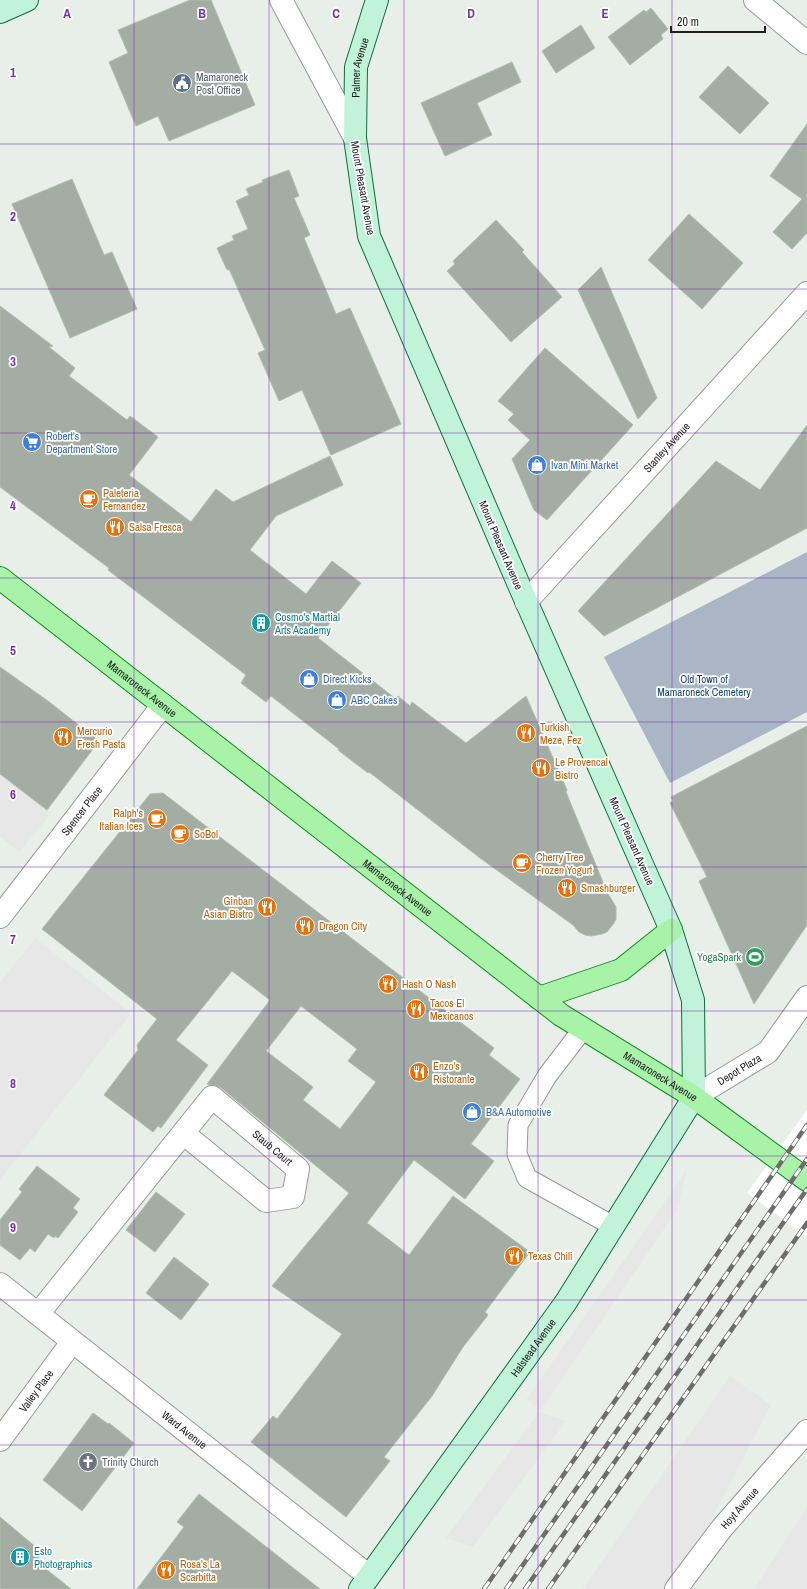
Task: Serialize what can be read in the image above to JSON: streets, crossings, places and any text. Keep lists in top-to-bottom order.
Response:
{
  "streets": {
    "main road": ["Mamaroneck Avenue"],
    "street": [
      "Palmer Avenue",
      "Mount Pleasant Avenue",
      "Stanley Avenue",
      "Spencer Place",
      "Depot Plaza",
      "Staub Court",
      "Halstead Avenue",
      "Valley Place",
      "Ward Avenue",
      "Hoyt Avenue"
    ]
  },
  "crossings": [
    ["Palmer Avenue", "Mount Pleasant Avenue"],
    ["Mount Pleasant Avenue", "Stanley Avenue"],
    ["Mount Pleasant Avenue", "Mamaroneck Avenue"],
    ["Mount Pleasant Avenue", "Depot Plaza"],
    ["Mount Pleasant Avenue", "Halstead Avenue"],
    ["Mamaroneck Avenue", "Spencer Place"],
    ["Mamaroneck Avenue", "Depot Plaza"],
    ["Mamaroneck Avenue", "Halstead Avenue"],
    ["Depot Plaza", "Halstead Avenue"],
    ["Staub Court", "Ward Avenue"],
    ["Halstead Avenue", "Ward Avenue"],
    ["Valley Place", "Ward Avenue"]
  ],
  "parks": ["Old Town of Mamaroneck Cemetery"],
  "places": {
    "public building": ["Mamaroneck Post Office"],
    "supermarket": ["Robert's Department Store"],
    "shop": [
      "Ivan Mini Market",
      "Direct Kicks",
      "ABC Cakes",
      "B&A Automotive"
    ],
    "cafe": [
      "Paleteria Fernandez",
      "Ralph's Italian Ices",
      "SoBol",
      "Cherry Tree Frozen Yogurt"
    ],
    "restaurant": [
      "Salsa Fresca",
      "Turkish Meze, Fez",
      "Mercurio Fresh Pasta",
      "Le Provencal Bistro",
      "Smashburger",
      "Ginban Asian Bistro",
      "Dragon City",
      "Hash O Nash",
      "Tacos El Mexicanos",
      "Enzo's Ristorante",
      "Texas Chili",
      "Rosa's La Scarbitta"
    ],
    "building": ["Cosmo's Martial Arts Academy", "Esto Photographics"],
    "sports": ["YogaSpark"],
    "church": ["Trinity Church"]
  },
  "scale_bar": "20 m",
  "grid": {
    "columns": [
      "A",
      "B",
      "C",
      "D",
      "E"
    ],
    "rows": [
      "1",
      "2",
      "3",
      "4",
      "5",
      "6",
      "7",
      "8",
      "9"
    ]
  }
}
